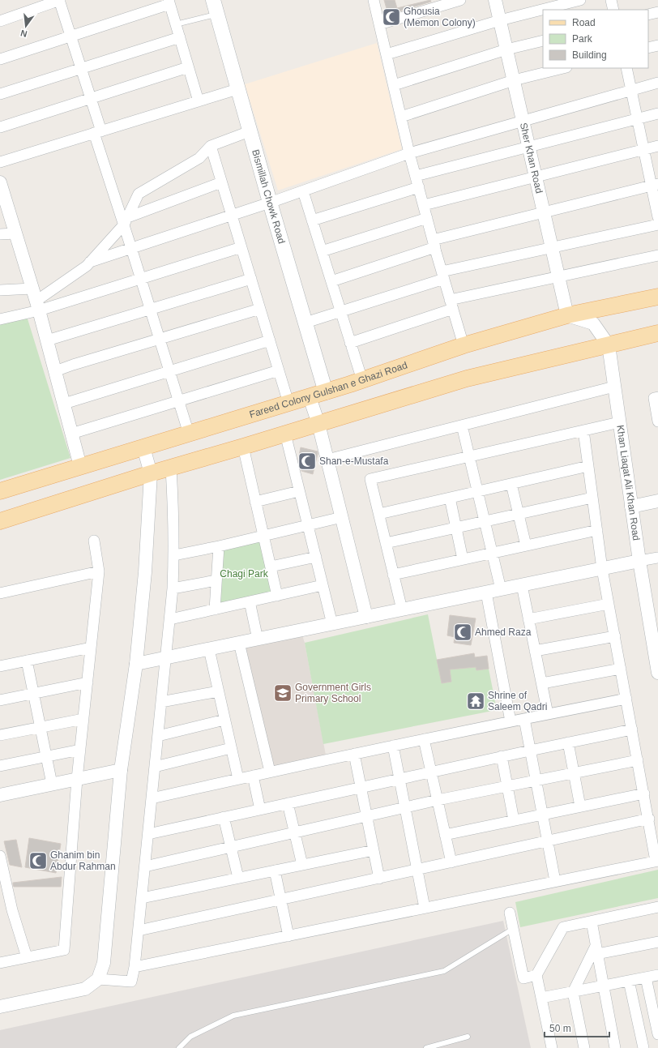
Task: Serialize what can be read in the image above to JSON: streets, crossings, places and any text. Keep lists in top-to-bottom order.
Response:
{
  "streets": {
    "main road": ["Bismillah Chowk Road", "Fareed Colony Gulshan e Ghazi Road"],
    "street": ["Sher Khan Road", "Khan Liaqat Ali Khan Road"]
  },
  "crossings": [
    ["Sher Khan Road", "Fareed Colony Gulshan e Ghazi Road"],
    ["Sher Khan Road", "Khan Liaqat Ali Khan Road"],
    ["Bismillah Chowk Road", "Fareed Colony Gulshan e Ghazi Road"],
    ["Fareed Colony Gulshan e Ghazi Road", "Khan Liaqat Ali Khan Road"]
  ],
  "parks": ["Chagi Park"],
  "places": {
    "mosque": [
      "Ghousia (Memon Colony)",
      "Shan-e-Mustafa",
      "Ahmed Raza",
      "Ghanim bin Abdur Rahman"
    ],
    "school or university": ["Government Girls Primary School"],
    "temple": ["Shrine of Saleem Qadri"]
  },
  "legend": ["Road", "Park", "Building"],
  "scale_bar": "50 m",
  "north": "bottom"
}
